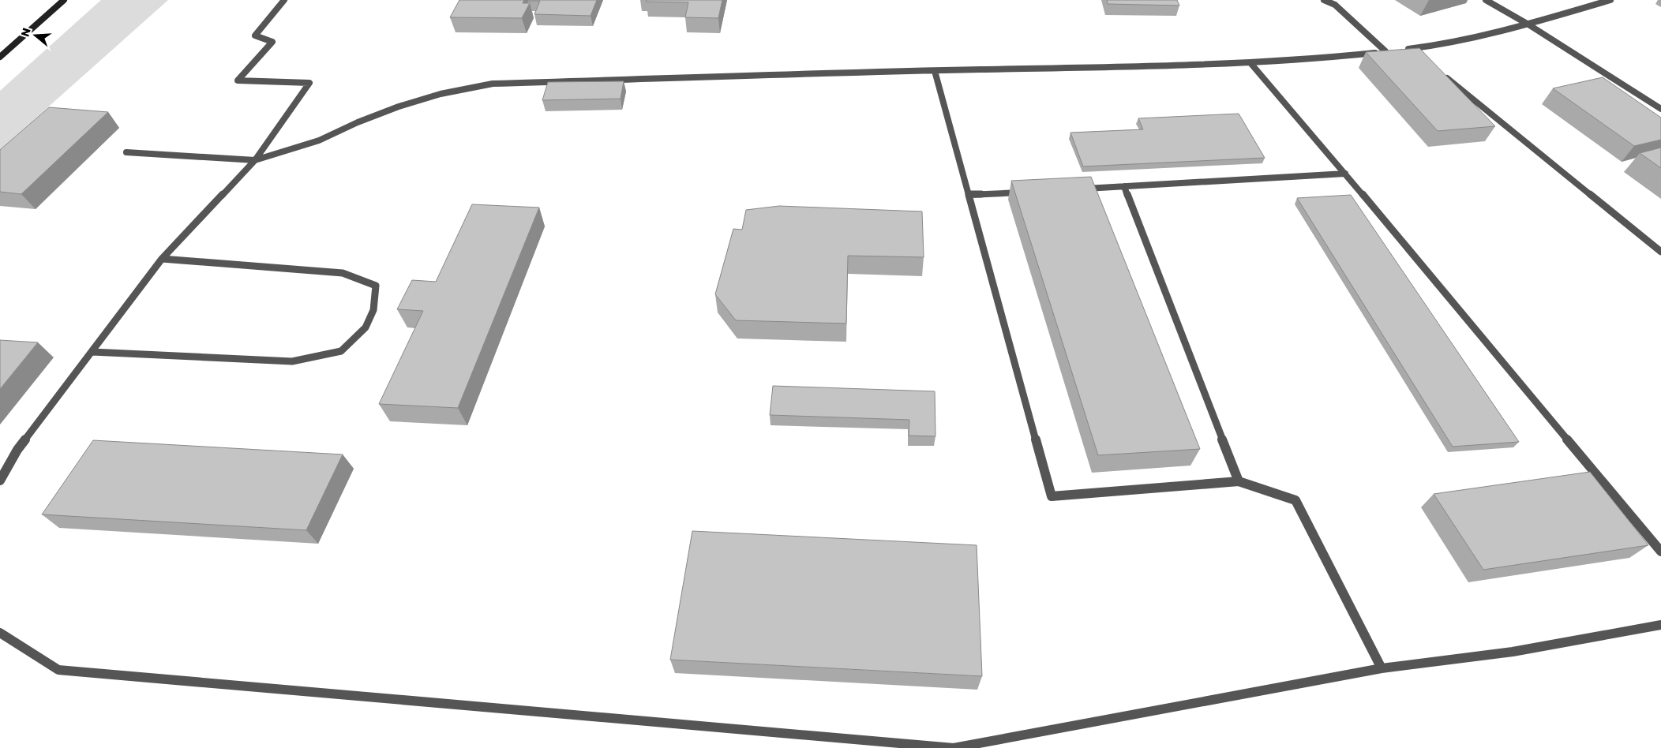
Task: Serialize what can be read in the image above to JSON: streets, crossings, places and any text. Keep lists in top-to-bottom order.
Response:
{
  "north": "left"
}
